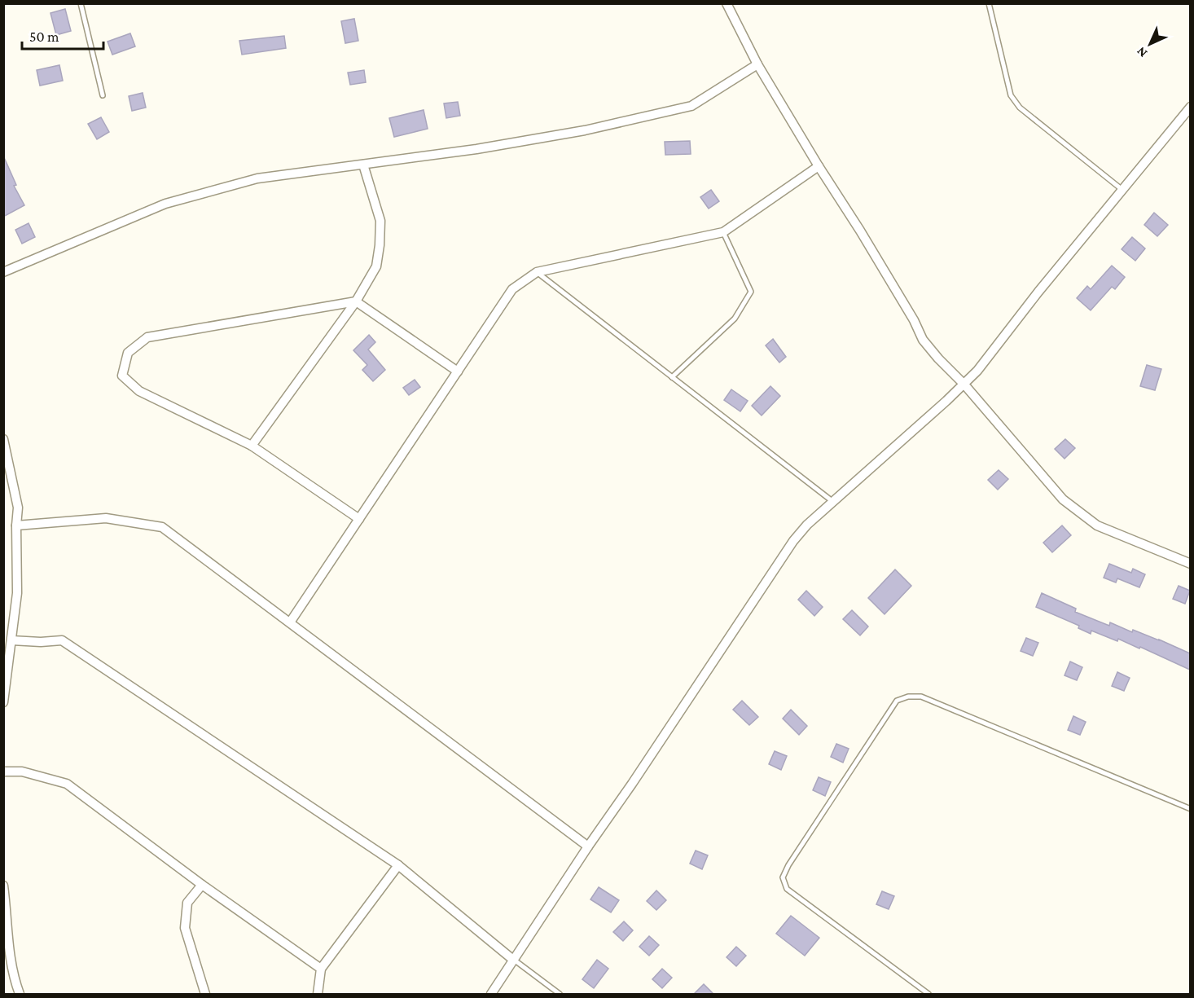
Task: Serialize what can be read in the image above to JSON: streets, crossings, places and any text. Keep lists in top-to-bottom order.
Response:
{
  "scale_bar": "50 m",
  "north": "bottom left"
}
